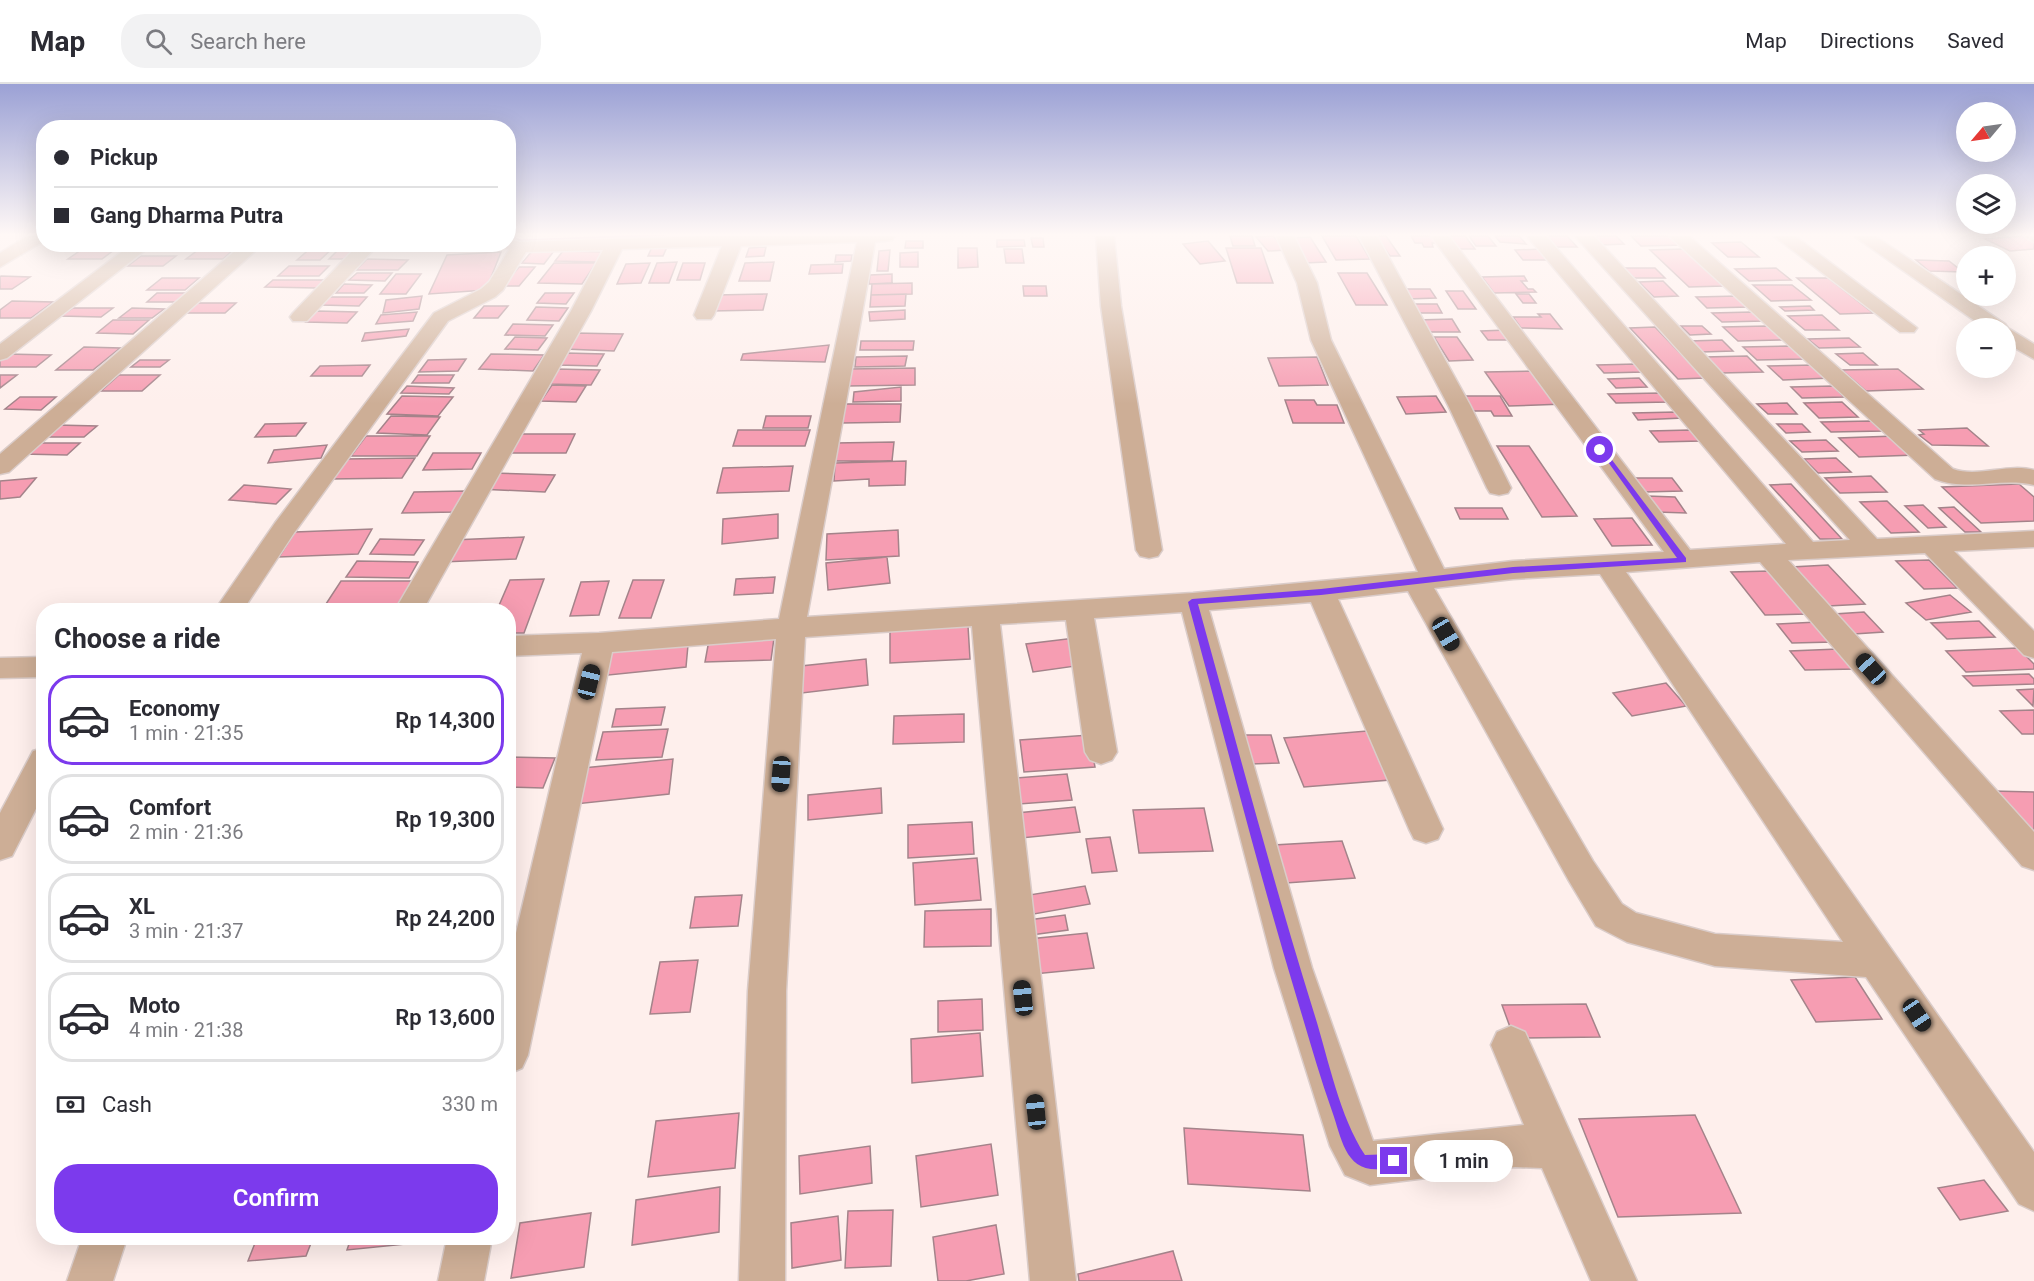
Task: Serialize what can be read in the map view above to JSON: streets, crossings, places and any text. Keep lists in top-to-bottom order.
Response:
{
  "north": "bottom left",
  "page": {
    "header": "Map",
    "search": "Search here",
    "nav": ["Map", "Directions", "Saved"],
    "map_buttons": ["+", "−"],
    "banner": ["Pickup", "Gang Dharma Putra"],
    "heading": "Choose a ride",
    "list": [
      {
        "name": "Economy",
        "note": "1 min · 21:35",
        "value": "Rp 14,300"
      },
      {
        "name": "Comfort",
        "note": "2 min · 21:36",
        "value": "Rp 19,300"
      },
      {
        "name": "XL",
        "note": "3 min · 21:37",
        "value": "Rp 24,200"
      },
      {
        "name": "Moto",
        "note": "4 min · 21:38",
        "value": "Rp 13,600"
      }
    ],
    "pay": ["Cash", "330 m"],
    "bubble": "1 min",
    "buttons": "Confirm"
  }
}
